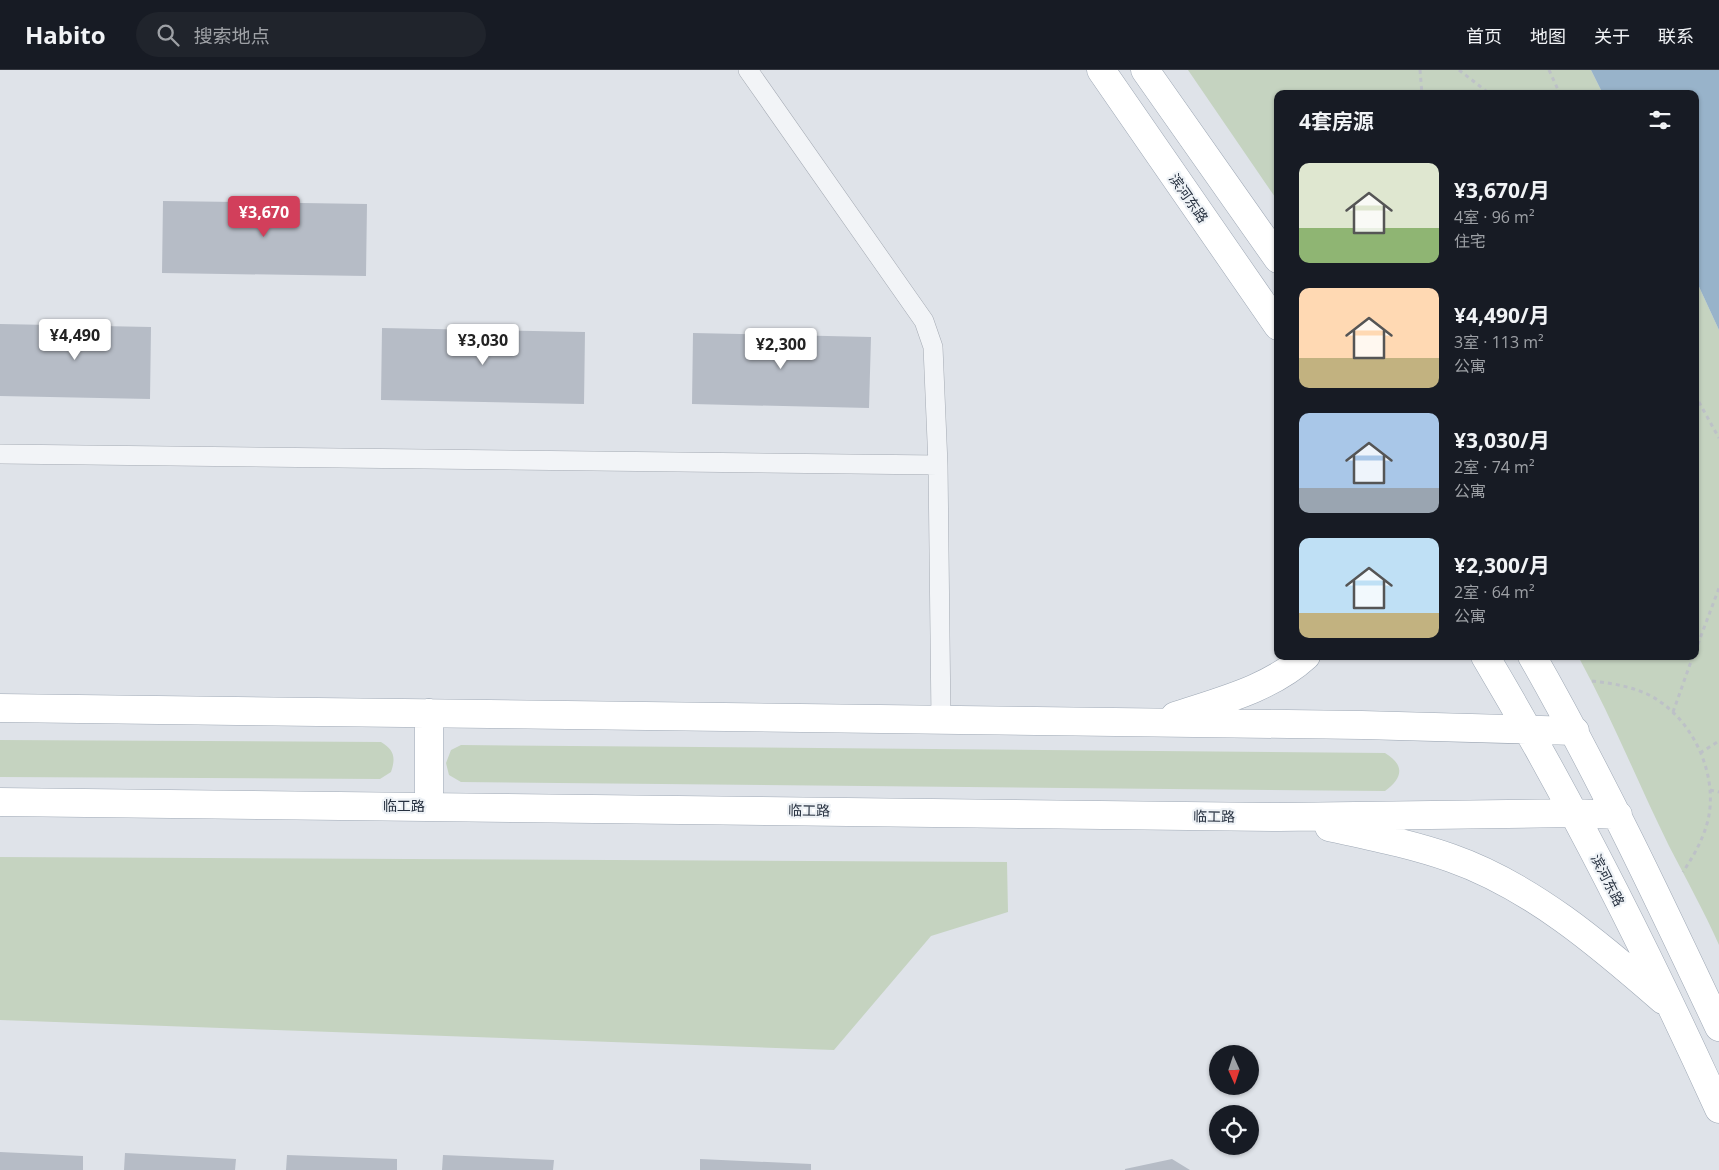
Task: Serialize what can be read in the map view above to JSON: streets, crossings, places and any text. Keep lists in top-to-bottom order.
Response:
{
  "streets": {
    "main road": ["滨河东路", "临工路"]
  },
  "crossings": [
    ["滨河东路", "临工路"]
  ],
  "north": "bottom",
  "page": {
    "header": "Habito",
    "search": "搜索地点",
    "nav": [
      "首页",
      "地图",
      "关于",
      "联系"
    ],
    "heading": "4套房源",
    "list": [
      {
        "name": "¥3,670/月",
        "note": "4室 · 96 m² · 住宅"
      },
      {
        "name": "¥4,490/月",
        "note": "3室 · 113 m² · 公寓"
      },
      {
        "name": "¥3,030/月",
        "note": "2室 · 74 m² · 公寓"
      },
      {
        "name": "¥2,300/月",
        "note": "2室 · 64 m² · 公寓"
      }
    ],
    "price": [
      "¥3,670",
      "¥4,490",
      "¥3,030",
      "¥2,300"
    ]
  }
}
